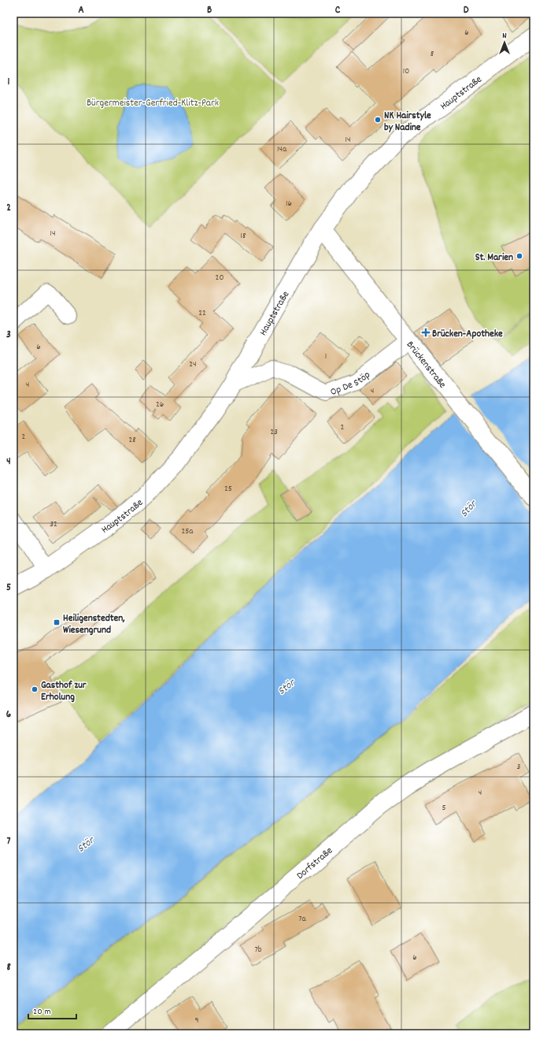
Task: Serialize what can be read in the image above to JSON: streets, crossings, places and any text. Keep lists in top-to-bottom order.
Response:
{
  "streets": {
    "street": [
      "Hauptstraße",
      "Brückenstraße",
      "Op De Stöp",
      "Dorfstraße"
    ]
  },
  "crossings": [
    ["Hauptstraße", "Brückenstraße"],
    ["Hauptstraße", "Op De Stöp"],
    ["Brückenstraße", "Op De Stöp"]
  ],
  "water": ["Stör"],
  "parks": ["Bürgermeister-Gerfried-Klitz-Park"],
  "places": {
    "other": ["NK Hairstyle by Nadine", "St. Marien", "Gasthof zur Erholung"],
    "health": ["Brücken-Apotheke"],
    "transit": ["Heiligenstedten, Wiesengrund"]
  },
  "house_numbers": [
    "6",
    "8",
    "10",
    "14",
    "14a",
    "16",
    "14",
    "18",
    "20",
    "22",
    "6",
    "1",
    "24",
    "4",
    "4",
    "26",
    "2",
    "23",
    "2",
    "28",
    "25",
    "32",
    "25a",
    "3",
    "4",
    "5",
    "7a",
    "7b",
    "6",
    "9"
  ],
  "scale_bar": "20 m",
  "north": "top",
  "grid": {
    "columns": [
      "A",
      "B",
      "C",
      "D"
    ],
    "rows": [
      "1",
      "2",
      "3",
      "4",
      "5",
      "6",
      "7",
      "8"
    ]
  }
}
